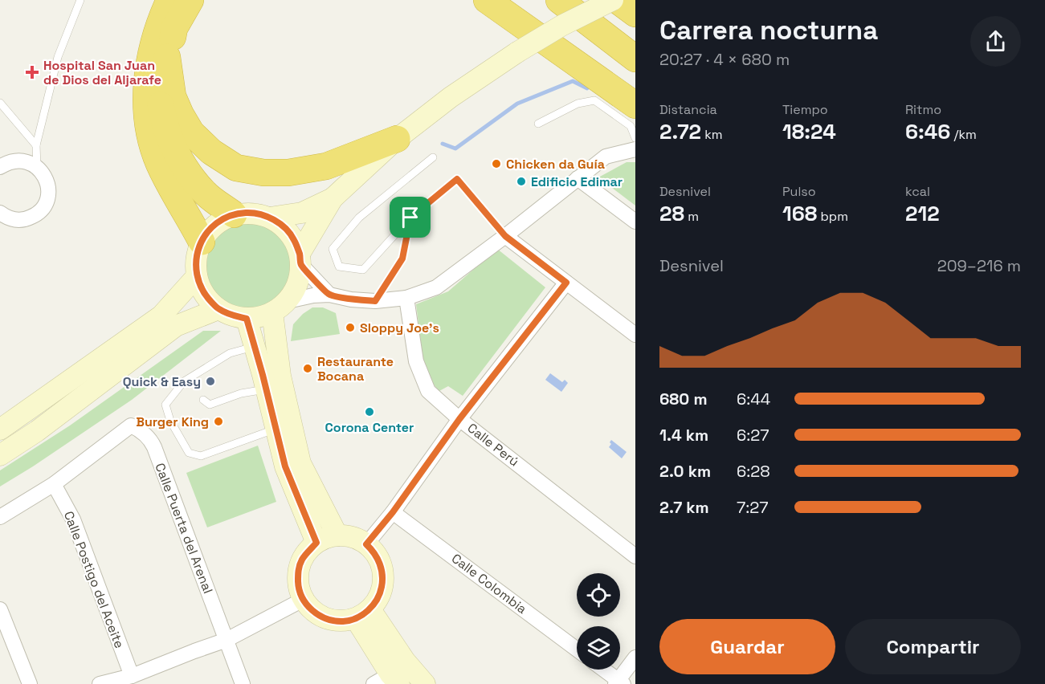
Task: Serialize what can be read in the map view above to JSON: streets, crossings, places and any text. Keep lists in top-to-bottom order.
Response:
{
  "streets": {
    "street": [
      "Calle Perú",
      "Calle Puerta del Arenal",
      "Calle Postigo del Aceite",
      "Calle Colombia"
    ]
  },
  "crossings": [
    ["Calle Puerta del Arenal", "Calle Postigo del Aceite"]
  ],
  "places": {
    "health": ["Hospital San Juan de Dios del Aljarafe"],
    "other": [
      "Chicken da Guía",
      "Edificio Edimar",
      "Sloppy Joe's",
      "Restaurante Bocana",
      "Quick & Easy",
      "Corona Center",
      "Burger King"
    ]
  },
  "page": {
    "heading": ["Carrera nocturna", "20:27 · 4 × 680 m"],
    "stats": [
      ["Distancia", "2.72 km"],
      ["Tiempo", "18:24"],
      ["Ritmo", "6:46 /km"],
      ["Desnivel", "28 m"],
      ["Pulso", "168 bpm"],
      ["kcal", "212"]
    ],
    "chart": ["Desnivel", "209–216 m"],
    "list": [
      {
        "name": "680 m",
        "note": "6:44"
      },
      {
        "name": "1.4 km",
        "note": "6:27"
      },
      {
        "name": "2.0 km",
        "note": "6:28"
      },
      {
        "name": "2.7 km",
        "note": "7:27"
      }
    ],
    "buttons": ["Guardar", "Compartir"]
  }
}
